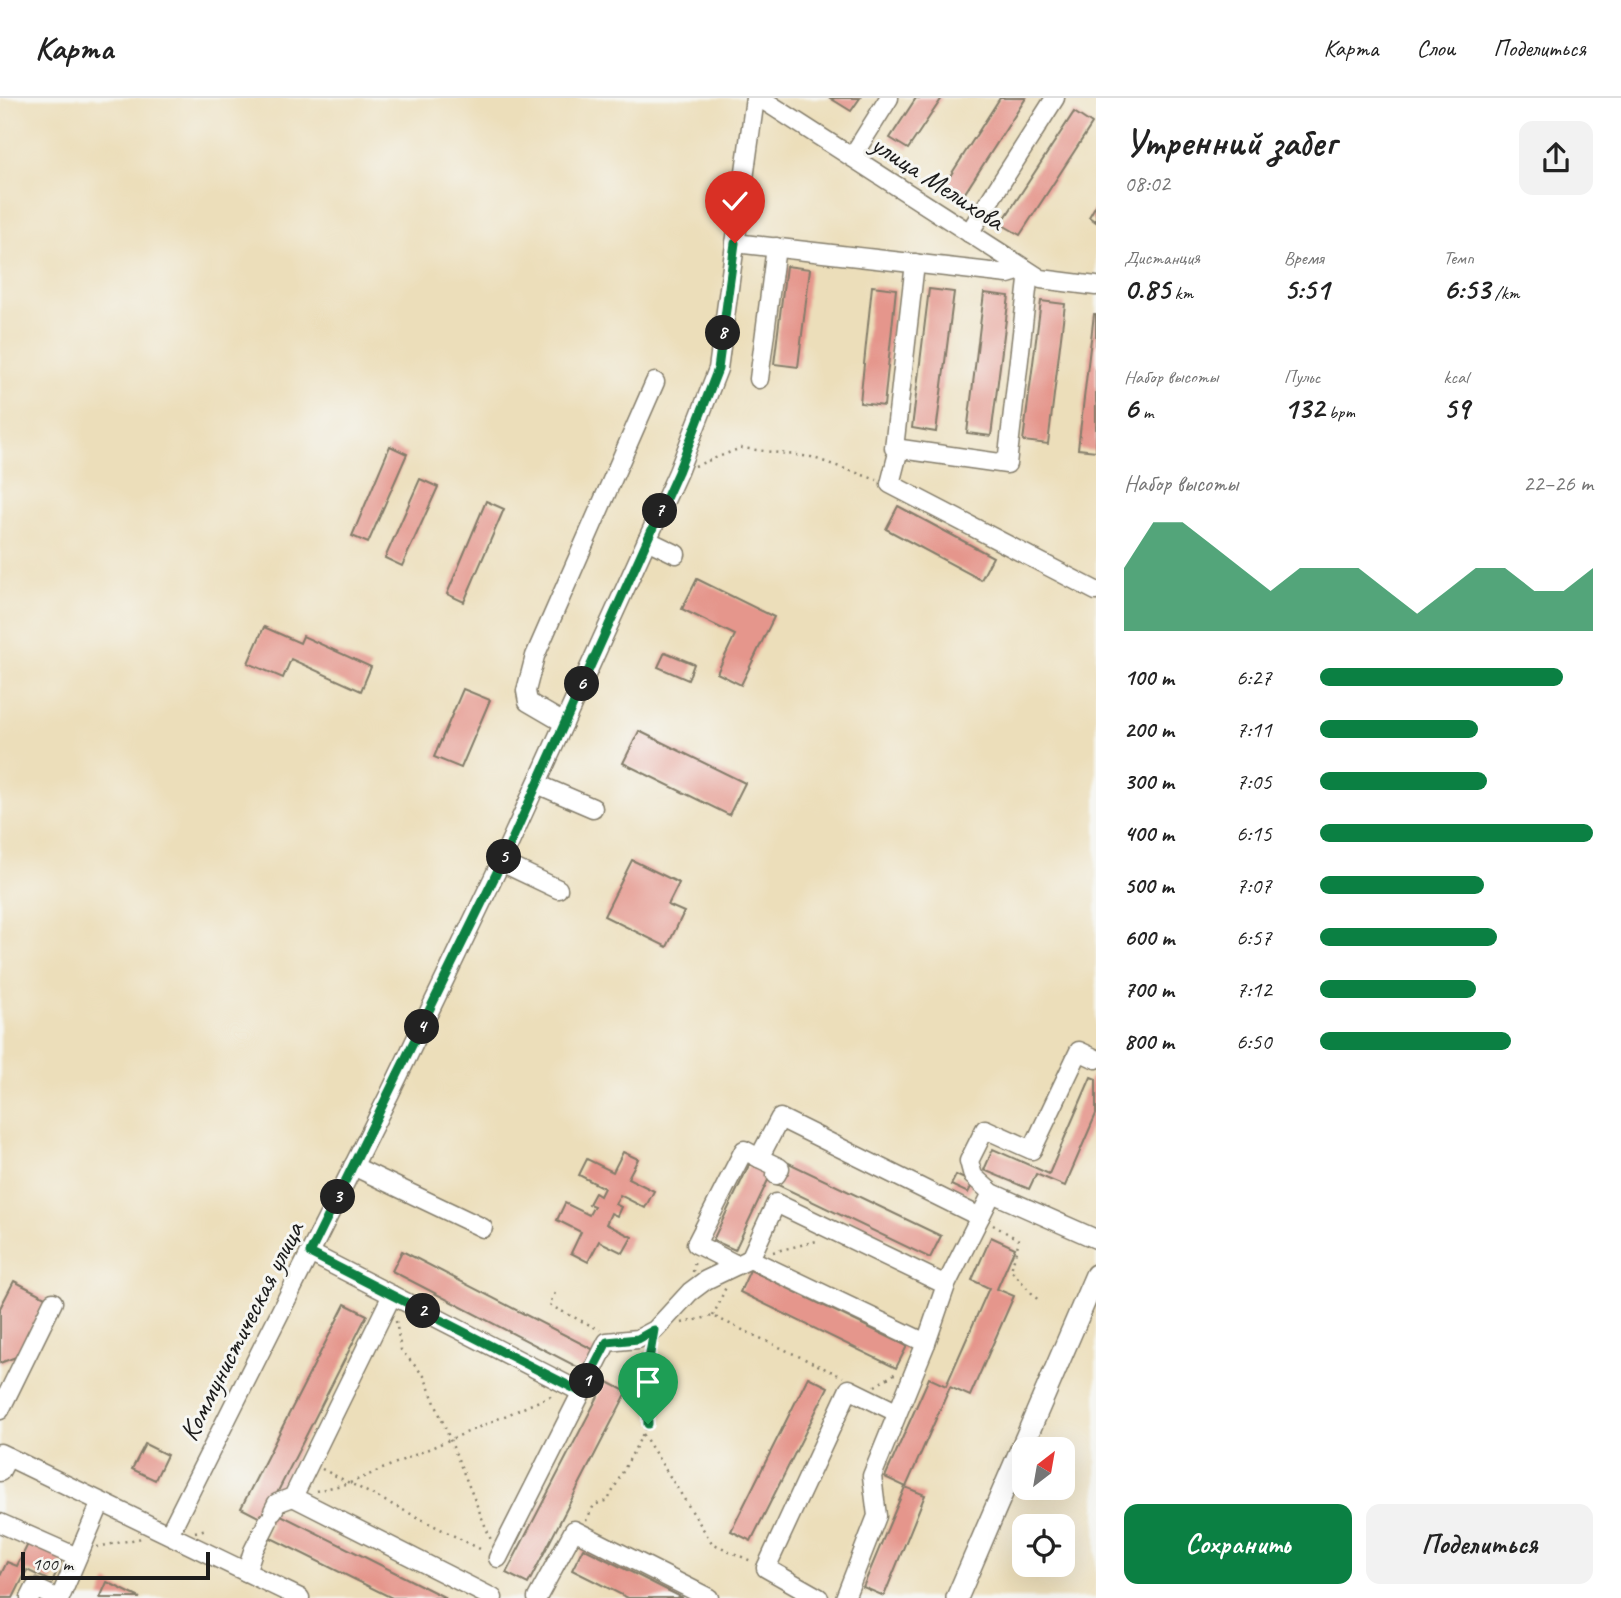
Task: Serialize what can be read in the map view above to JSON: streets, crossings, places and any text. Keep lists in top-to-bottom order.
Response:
{
  "streets": {
    "street": ["улица Мелихова", "Коммунистическая улица"]
  },
  "crossings": [
    ["улица Мелихова", "Коммунистическая улица"]
  ],
  "scale_bar": "100 m",
  "north": "top right",
  "page": {
    "header": "Карта",
    "nav": ["Карта", "Слои", "Поделиться"],
    "heading": ["Утренний забег", "08:02"],
    "stats": [
      ["Дистанция", "0.85 km"],
      ["Время", "5:51"],
      ["Темп", "6:53 /km"],
      ["Набор высоты", "6 m"],
      ["Пульс", "132 bpm"],
      ["kcal", "59"]
    ],
    "pins": [
      "8",
      "7",
      "6",
      "5",
      "4",
      "3",
      "2",
      "1"
    ],
    "chart": ["Набор высоты", "22–26 m"],
    "list": [
      {
        "name": "100 m",
        "note": "6:27"
      },
      {
        "name": "200 m",
        "note": "7:11"
      },
      {
        "name": "300 m",
        "note": "7:05"
      },
      {
        "name": "400 m",
        "note": "6:15"
      },
      {
        "name": "500 m",
        "note": "7:07"
      },
      {
        "name": "600 m",
        "note": "6:57"
      },
      {
        "name": "700 m",
        "note": "7:12"
      },
      {
        "name": "800 m",
        "note": "6:50"
      }
    ],
    "buttons": ["Сохранить", "Поделиться"],
    "scale": "100 m"
  }
}
